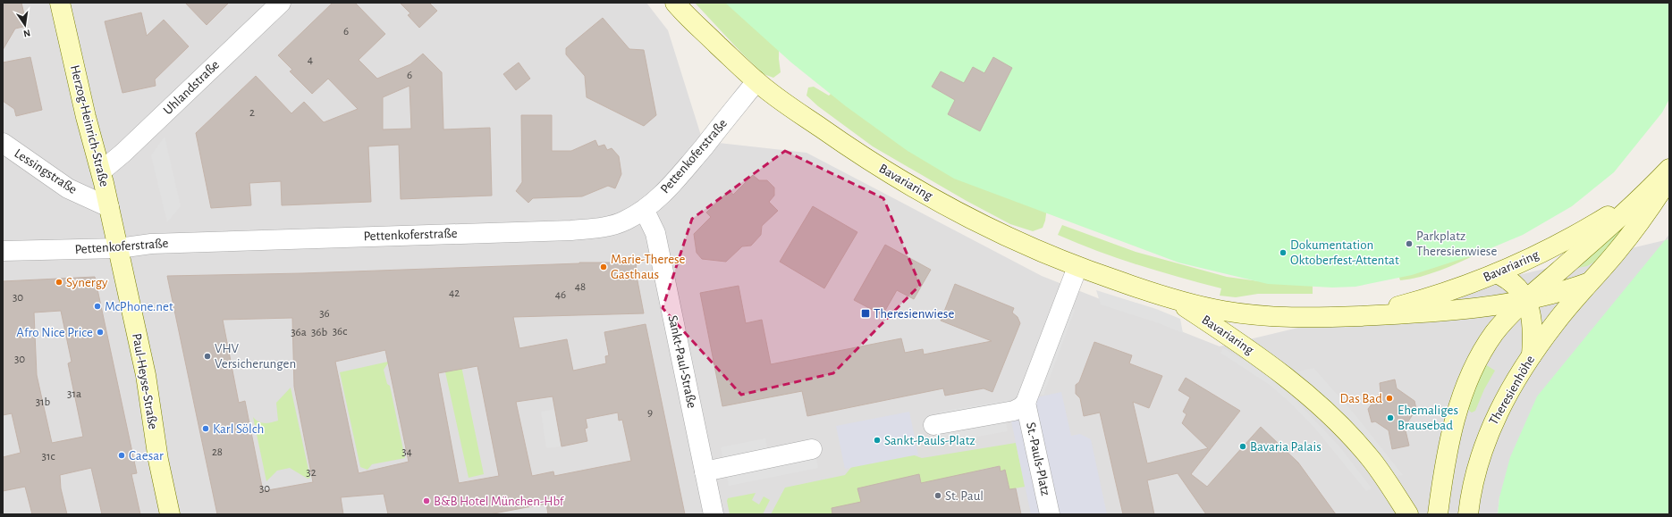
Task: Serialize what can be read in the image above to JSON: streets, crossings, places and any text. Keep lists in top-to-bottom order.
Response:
{
  "streets": {
    "street": [
      "Uhlandstraße",
      "Herzog-Heinrich-Straße",
      "Pettenkoferstraße",
      "Lessingstraße",
      "Bavariaring",
      "Sankt-Paul-Straße",
      "Paul-Heyse-Straße",
      "Theresienhöhe",
      "St.-Pauls-Platz"
    ]
  },
  "crossings": [
    ["Uhlandstraße", "Herzog-Heinrich-Straße"],
    ["Herzog-Heinrich-Straße", "Pettenkoferstraße"],
    ["Herzog-Heinrich-Straße", "Lessingstraße"],
    ["Herzog-Heinrich-Straße", "Paul-Heyse-Straße"],
    ["Pettenkoferstraße", "Bavariaring"],
    ["Pettenkoferstraße", "Sankt-Paul-Straße"],
    ["Pettenkoferstraße", "Paul-Heyse-Straße"]
  ],
  "places": {
    "other": [
      "Parkplatz Theresienwiese",
      "Dokumentation Oktoberfest-Attentat",
      "Marie-Therese Gasthaus",
      "Synergy",
      "McPhone.net",
      "Afro Nice Price",
      "VHV Versicherungen",
      "Das Bad",
      "Ehemaliges Brausebad",
      "Karl Sölch",
      "Sankt-Pauls-Platz",
      "Bavaria Palais",
      "Caesar",
      "St. Paul",
      "B&B Hotel München-Hbf"
    ],
    "transit": ["Theresienwiese"]
  },
  "house_numbers": [
    "6",
    "4",
    "6",
    "2",
    "48",
    "42",
    "46",
    "30",
    "36",
    "36c",
    "36a",
    "36b",
    "30",
    "31a",
    "31b",
    "9",
    "28",
    "34",
    "31c",
    "32",
    "30"
  ],
  "north": "bottom"
}
